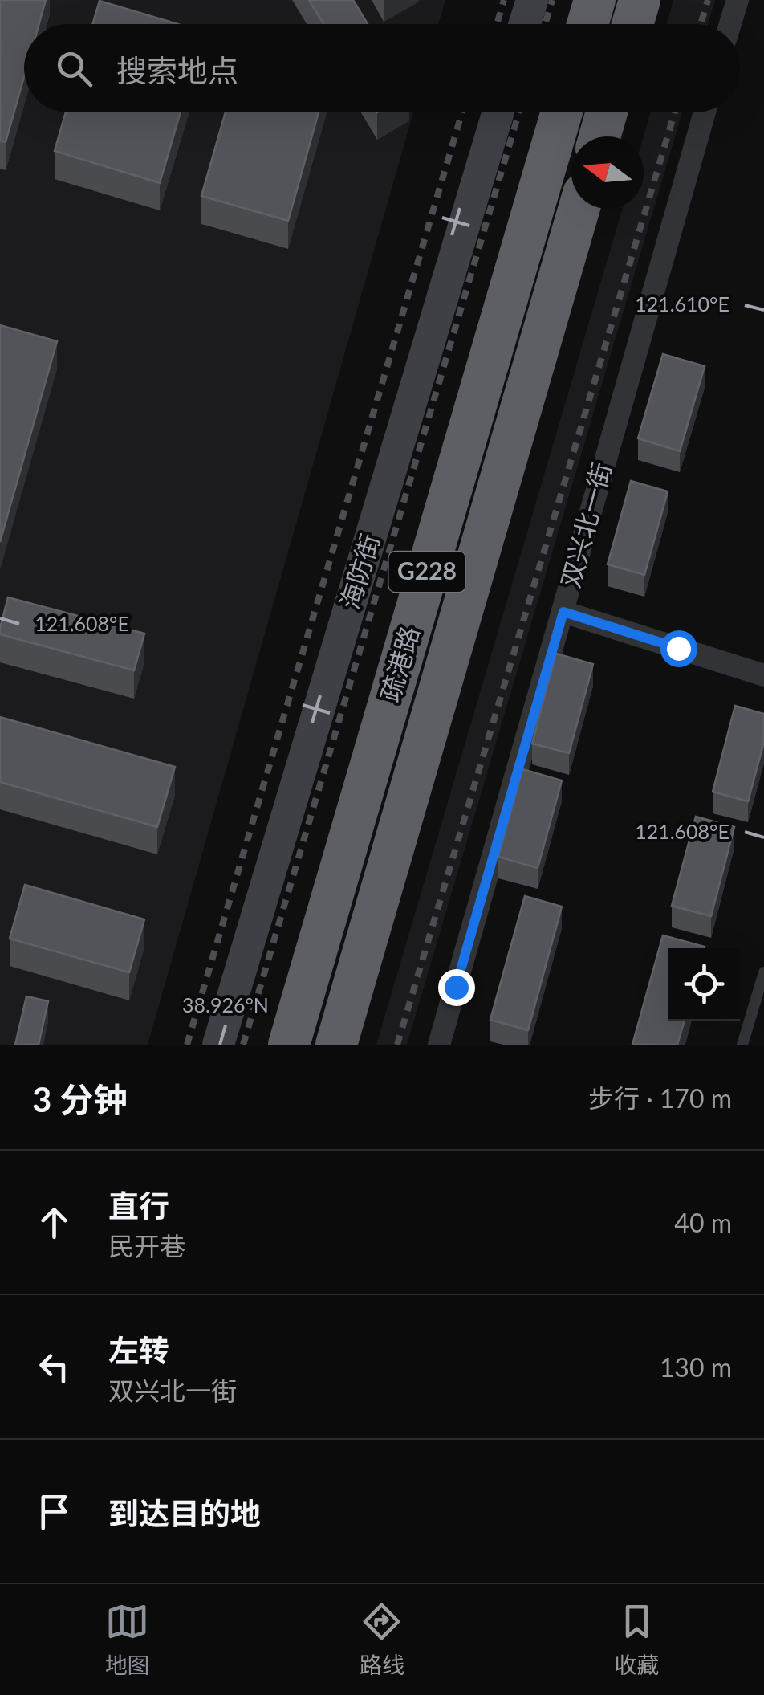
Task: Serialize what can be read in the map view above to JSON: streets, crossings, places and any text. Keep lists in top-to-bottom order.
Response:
{
  "streets": {
    "highway": ["G228", "疏港路"],
    "street": ["双兴北一街", "海防街"]
  },
  "north": "left",
  "page": {
    "search": "搜索地点",
    "heading": ["3 分钟", "步行 · 170 m"],
    "list": [
      ["直行", "民开巷", "40 m"],
      ["左转", "双兴北一街", "130 m"],
      "到达目的地"
    ],
    "nav": ["地图", "路线", "收藏"]
  },
  "coordinates": ["121.610°E", "121.608°E", "38.926°N"]
}
